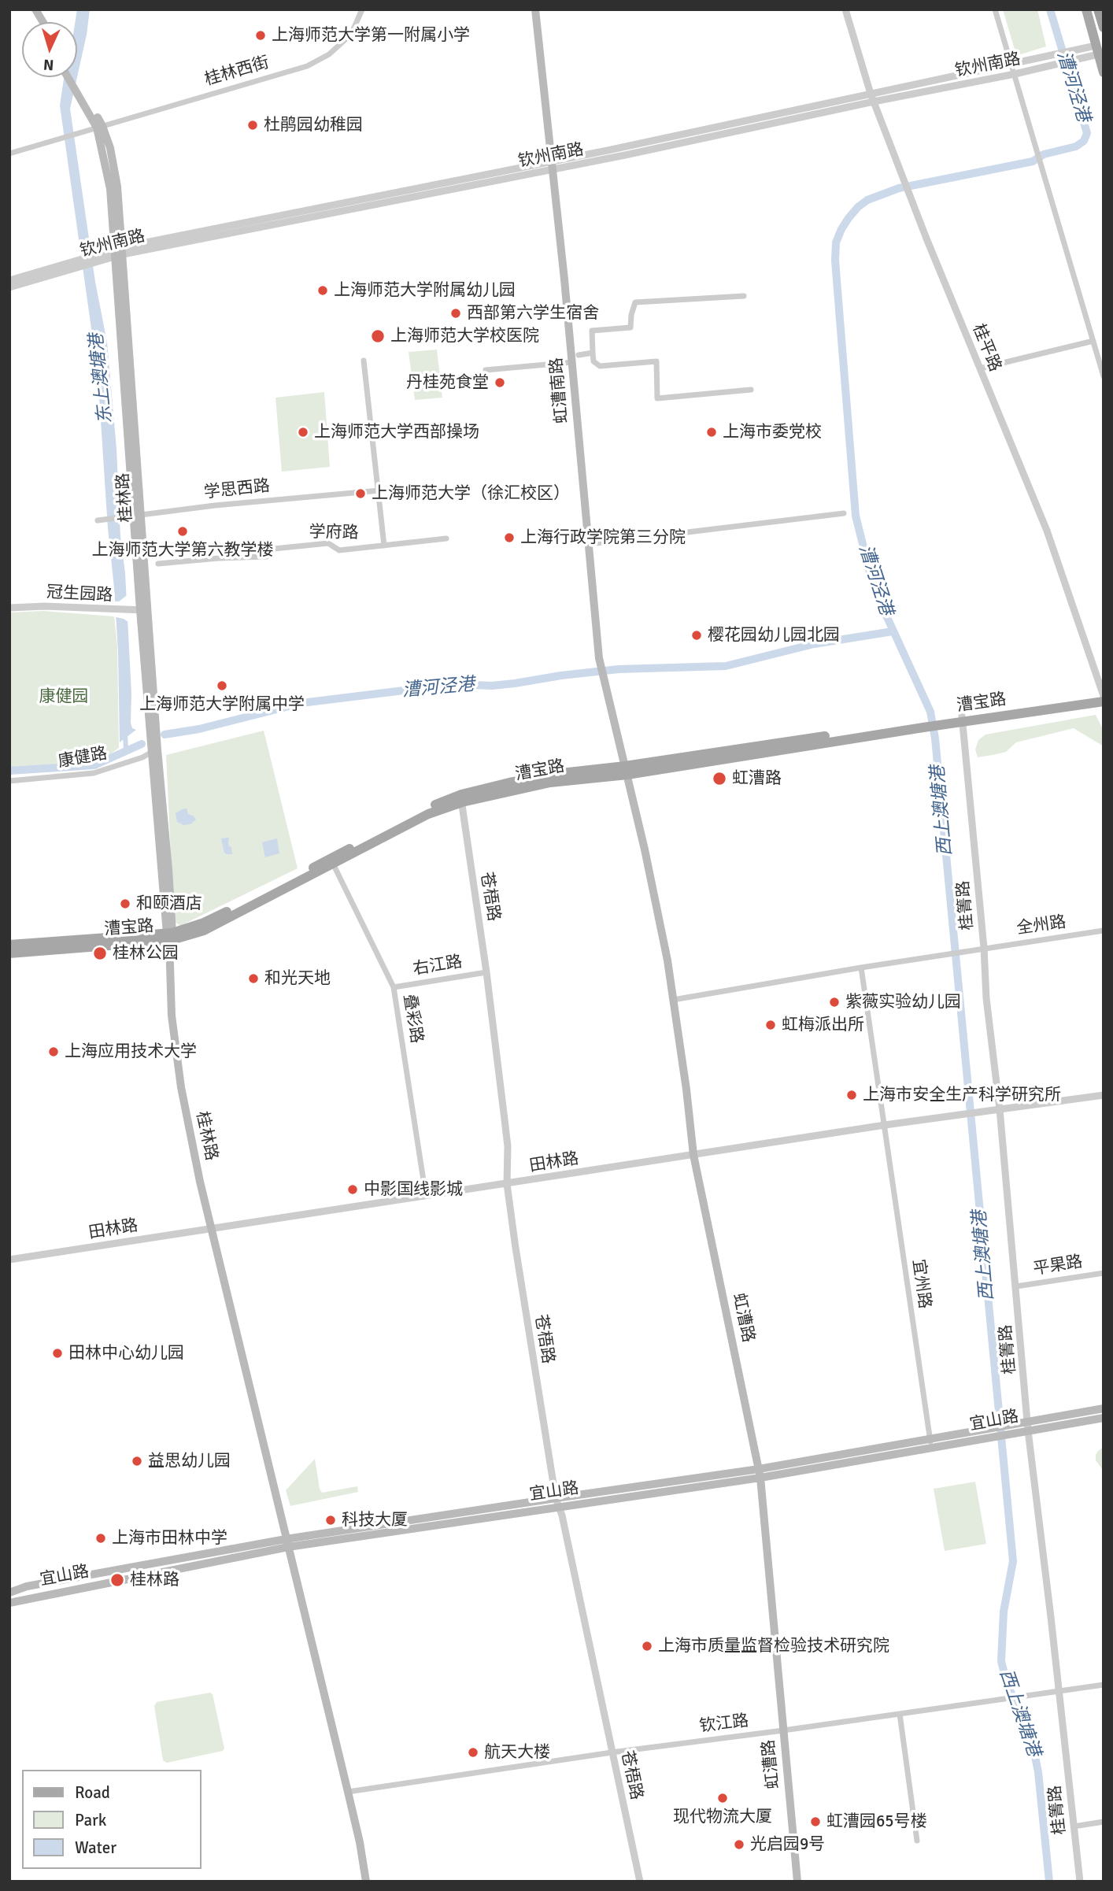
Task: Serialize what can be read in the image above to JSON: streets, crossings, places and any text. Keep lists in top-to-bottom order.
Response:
{
  "streets": {
    "main road": [
      "虹漕南路",
      "桂林路",
      "漕宝路",
      "虹漕路",
      "宜山路"
    ],
    "street": [
      "钦州南路",
      "桂林西街",
      "桂平路",
      "学思西路",
      "学府路",
      "冠生园路",
      "康健路",
      "苍梧路",
      "桂箐路",
      "全州路",
      "右江路",
      "叠彩路",
      "田林路",
      "平果路",
      "宜州路",
      "钦江路"
    ]
  },
  "crossings": [
    ["钦州南路", "桂平路"],
    ["钦州南路", "虹漕南路"],
    ["钦州南路", "桂林路"],
    ["桂林西街", "桂林路"],
    ["桂平路", "漕宝路"],
    ["虹漕南路", "漕宝路"],
    ["虹漕南路", "虹漕路"],
    ["学思西路", "桂林路"],
    ["桂林路", "冠生园路"],
    ["桂林路", "漕宝路"],
    ["桂林路", "康健路"],
    ["桂林路", "田林路"],
    ["桂林路", "宜山路"],
    ["桂林路", "钦江路"],
    ["漕宝路", "苍梧路"],
    ["漕宝路", "桂箐路"],
    ["漕宝路", "叠彩路"],
    ["漕宝路", "虹漕路"],
    ["苍梧路", "右江路"],
    ["苍梧路", "田林路"],
    ["苍梧路", "宜山路"],
    ["苍梧路", "钦江路"],
    ["桂箐路", "全州路"],
    ["桂箐路", "田林路"],
    ["桂箐路", "平果路"],
    ["桂箐路", "宜山路"],
    ["桂箐路", "钦江路"],
    ["全州路", "宜州路"],
    ["全州路", "虹漕路"],
    ["右江路", "叠彩路"],
    ["叠彩路", "田林路"],
    ["田林路", "宜州路"],
    ["田林路", "虹漕路"],
    ["宜州路", "宜山路"],
    ["虹漕路", "宜山路"],
    ["虹漕路", "钦江路"]
  ],
  "water": ["漕河泾港", "东上澳塘港", "西上澳塘港"],
  "parks": ["康健园"],
  "places": [
    "上海师范大学第一附属小学",
    "杜鹃园幼稚园",
    "上海师范大学附属幼儿园",
    "西部第六学生宿舍",
    "上海师范大学校医院",
    "丹桂苑食堂",
    "上海师范大学西部操场",
    "上海市委党校",
    "上海师范大学（徐汇校区）",
    "上海师范大学第六教学楼",
    "上海行政学院第三分院",
    "樱花园幼儿园北园",
    "上海师范大学附属中学",
    "虹漕路",
    "和颐酒店",
    "桂林公园",
    "和光天地",
    "紫薇实验幼儿园",
    "虹梅派出所",
    "上海应用技术大学",
    "上海市安全生产科学研究所",
    "中影国线影城",
    "田林中心幼儿园",
    "益思幼儿园",
    "科技大厦",
    "上海市田林中学",
    "桂林路",
    "上海市质量监督检验技术研究院",
    "航天大楼",
    "现代物流大厦",
    "虹漕园65号楼",
    "光启园9号"
  ],
  "legend": ["Road", "Park", "Water"],
  "north": "bottom"
}
